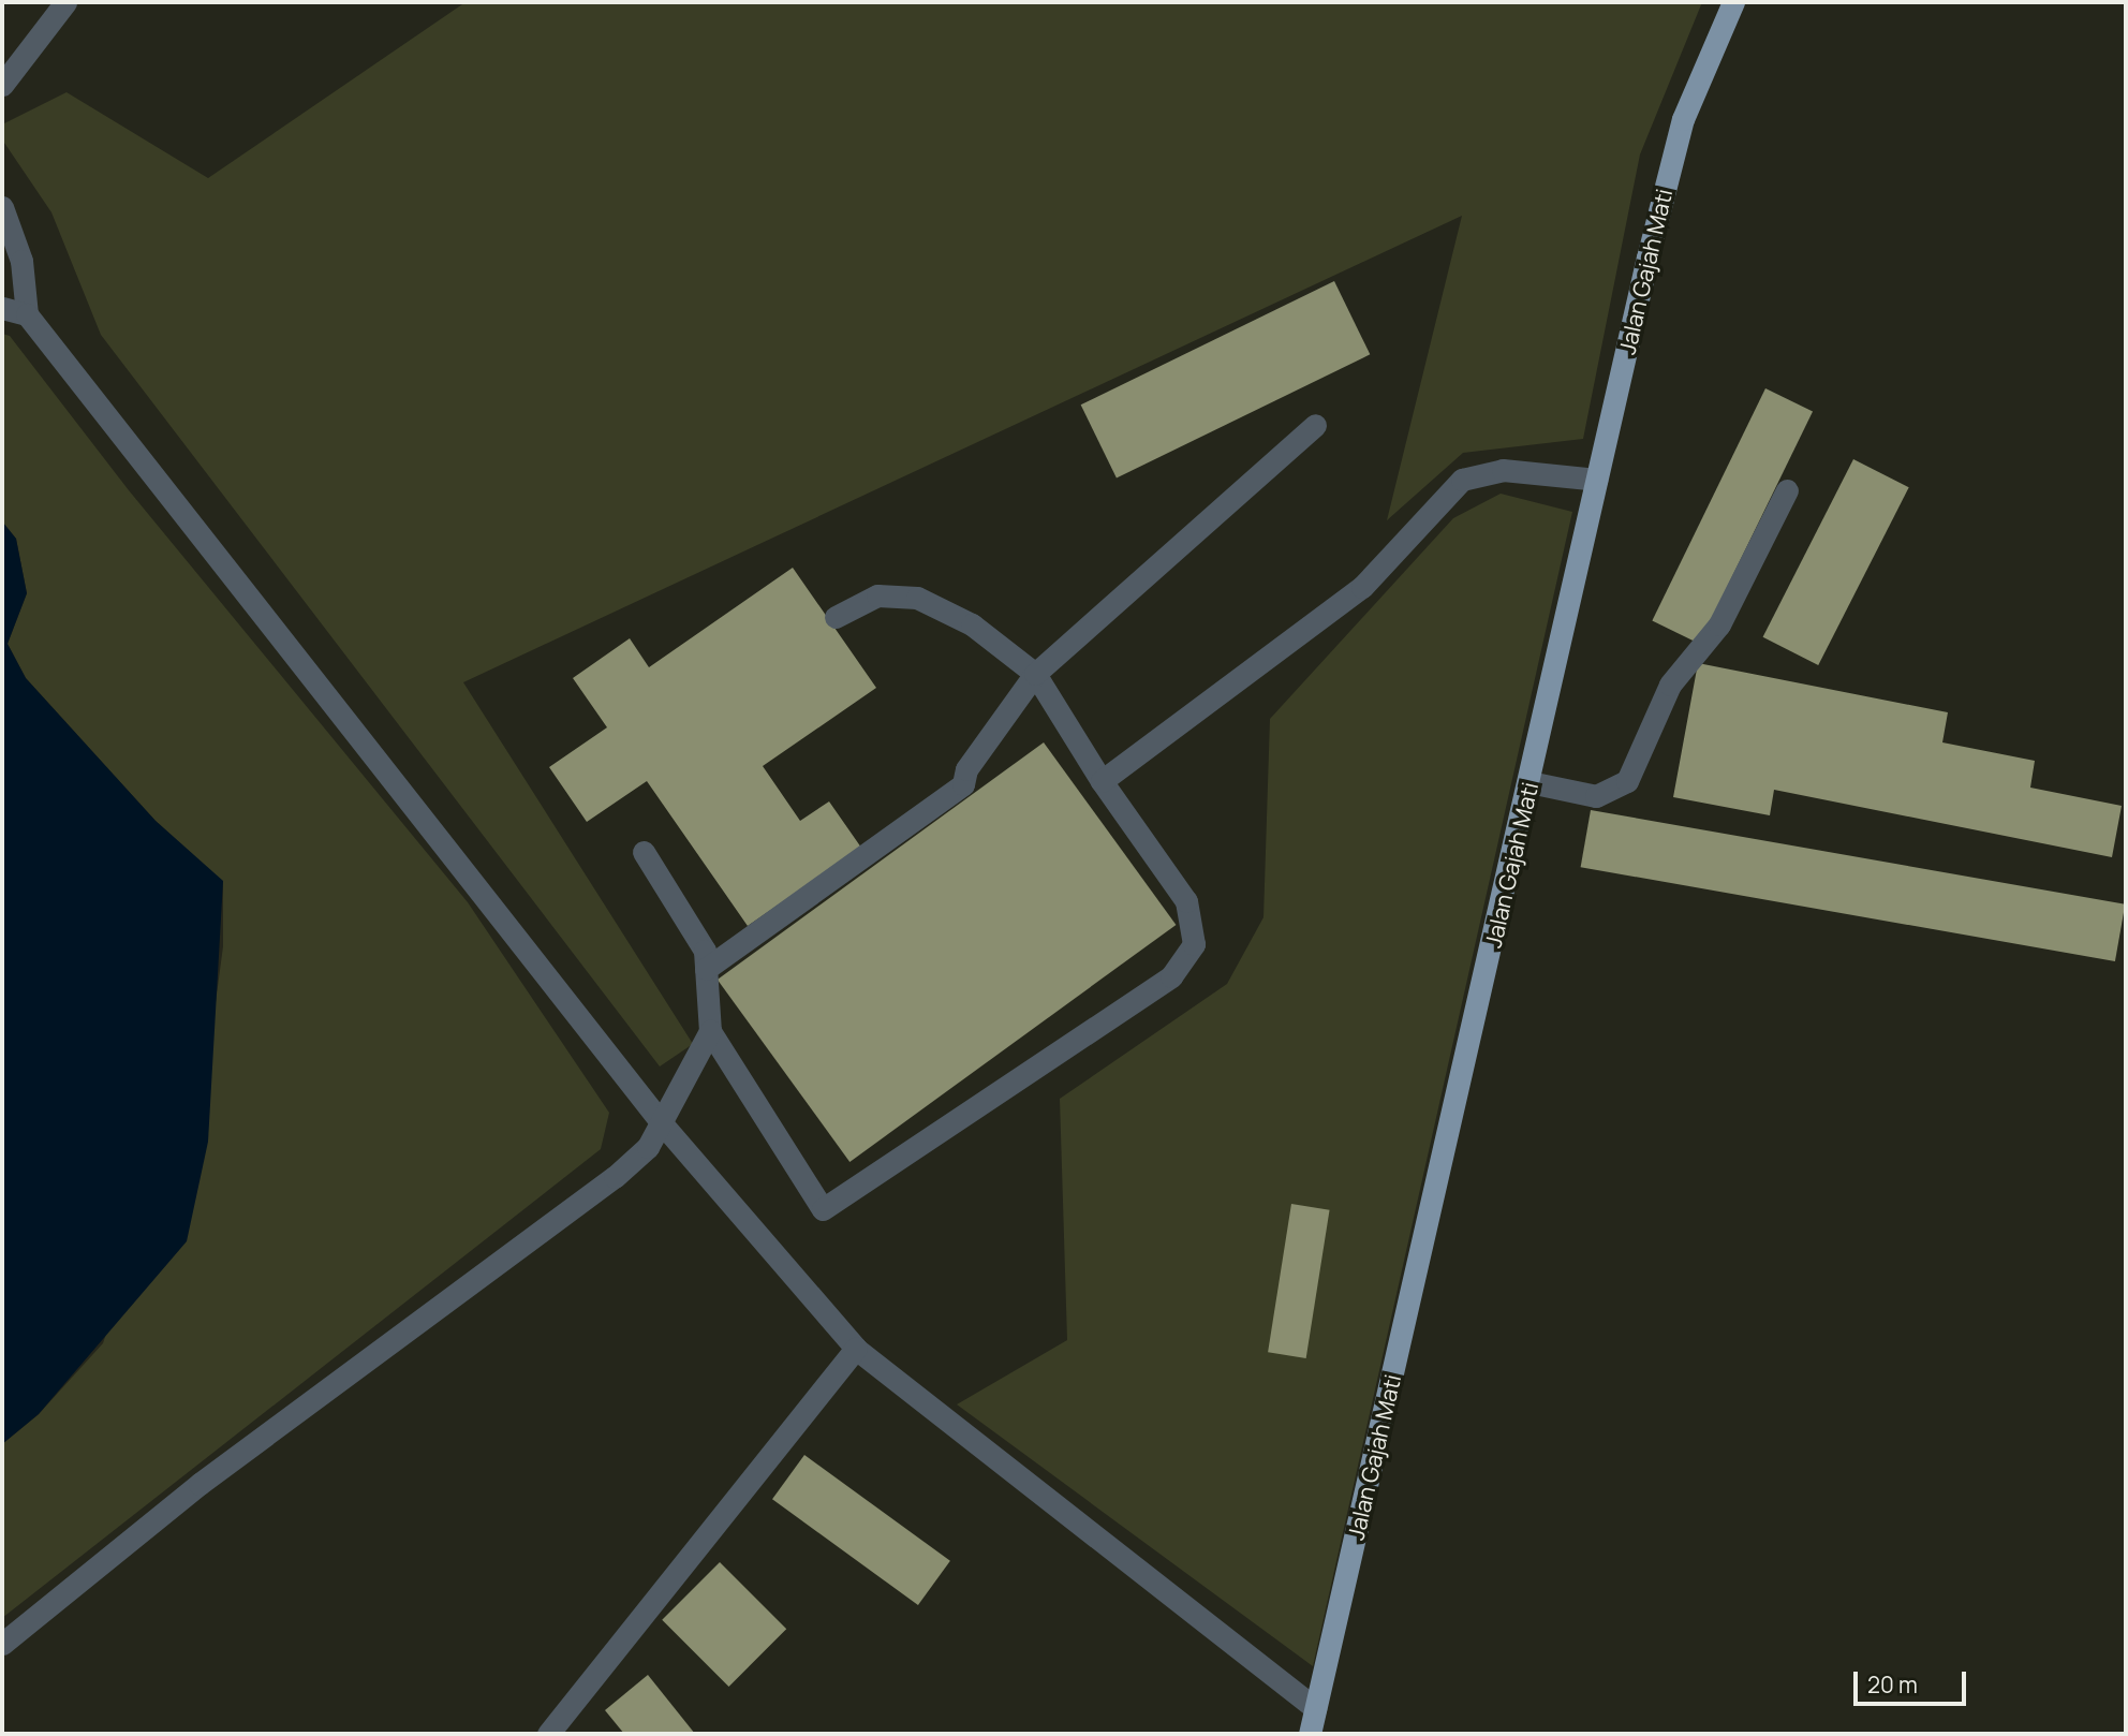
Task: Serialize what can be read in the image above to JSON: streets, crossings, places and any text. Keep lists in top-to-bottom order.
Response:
{
  "streets": {
    "main road": ["Jalan Gajah Mati"]
  },
  "scale_bar": "20 m"
}
